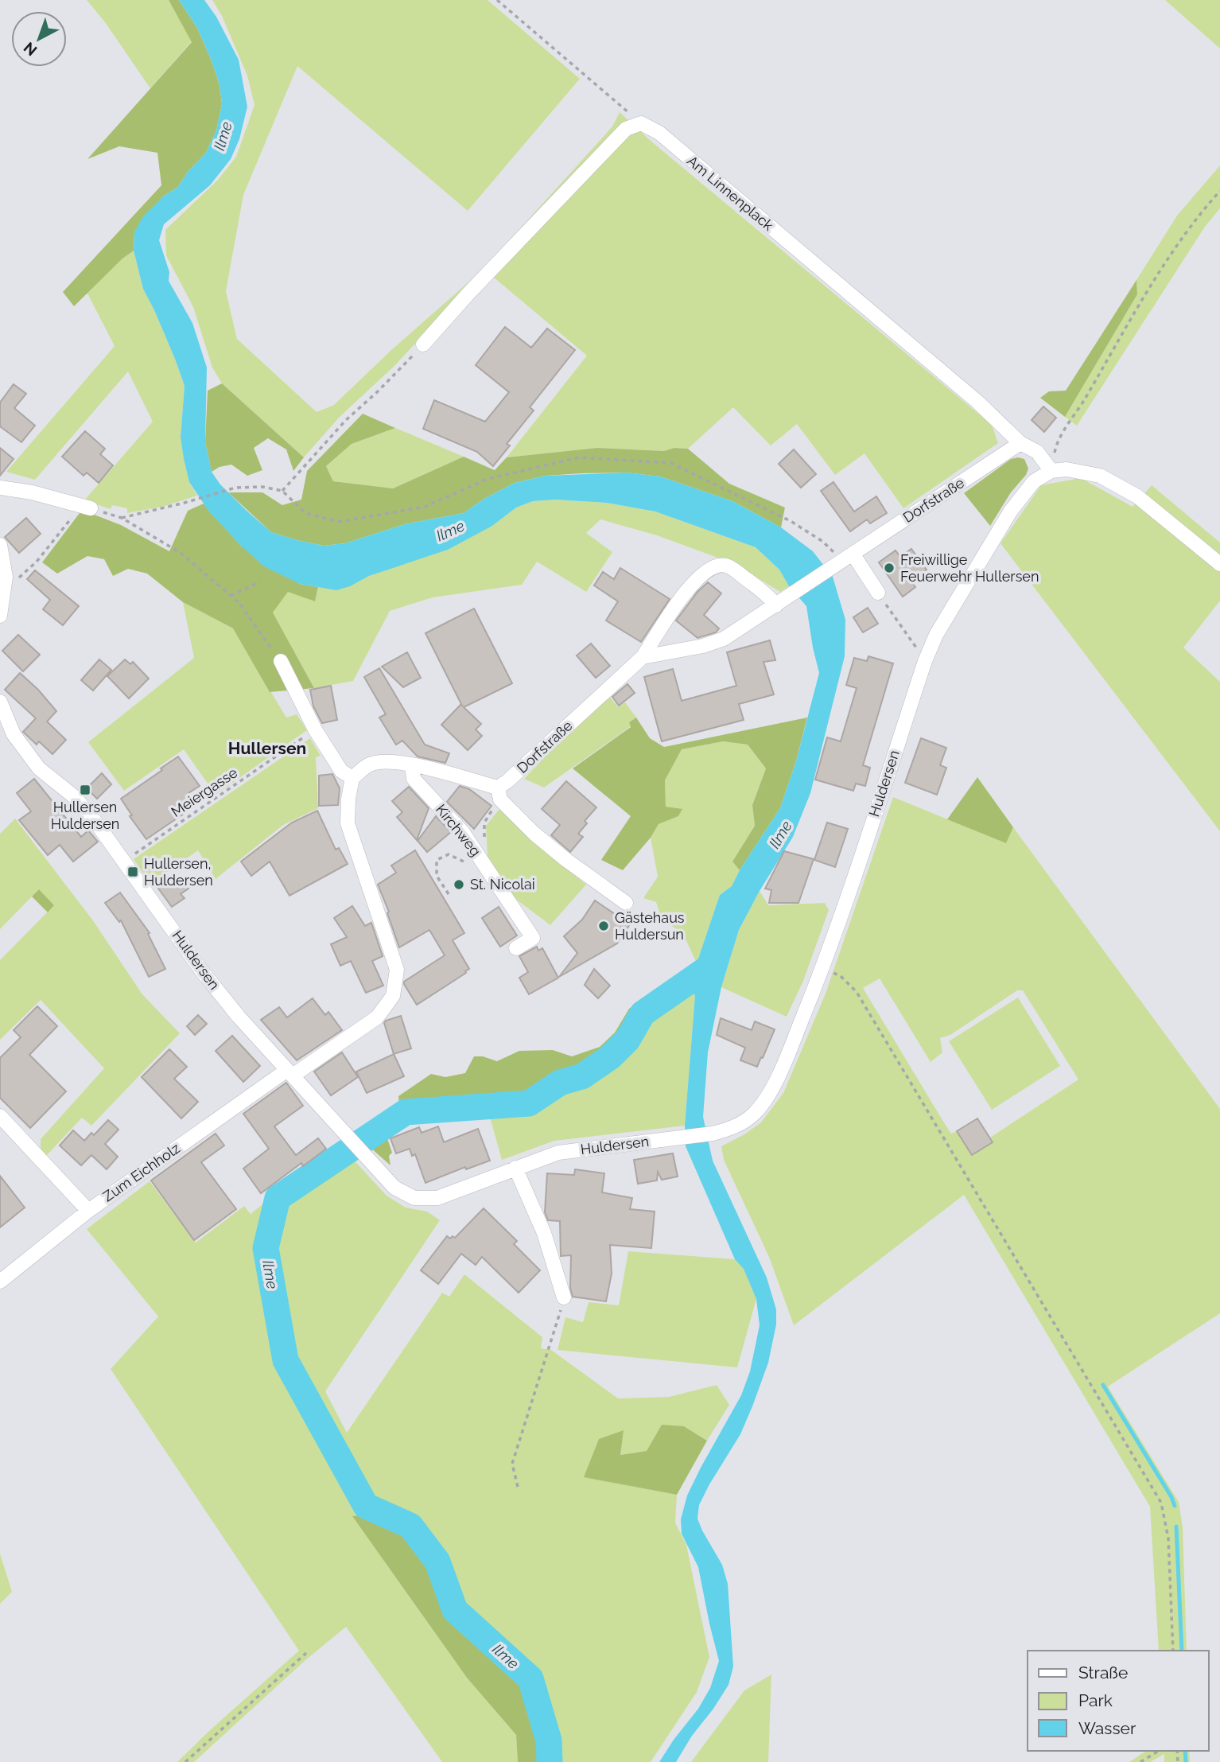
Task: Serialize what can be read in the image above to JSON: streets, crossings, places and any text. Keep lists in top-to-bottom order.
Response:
{
  "streets": {
    "street": [
      "Am Linnenplack",
      "Dorfstraße",
      "Huldersen",
      "Kirchweg",
      "Zum Eichholz"
    ],
    "path": ["Meiergasse"]
  },
  "crossings": [
    ["Am Linnenplack", "Dorfstraße"],
    ["Am Linnenplack", "Huldersen"],
    ["Huldersen", "Meiergasse"],
    ["Huldersen", "Zum Eichholz"]
  ],
  "districts": ["Hullersen"],
  "water": ["Ilme"],
  "places": {
    "other": ["Freiwillige Feuerwehr Hullersen", "St. Nicolai", "Gästehaus Huldersun"],
    "transit": ["Hullersen Huldersen", "Hullersen, Huldersen"]
  },
  "legend": ["Straße", "Park", "Wasser"],
  "north": "bottom left"
}
